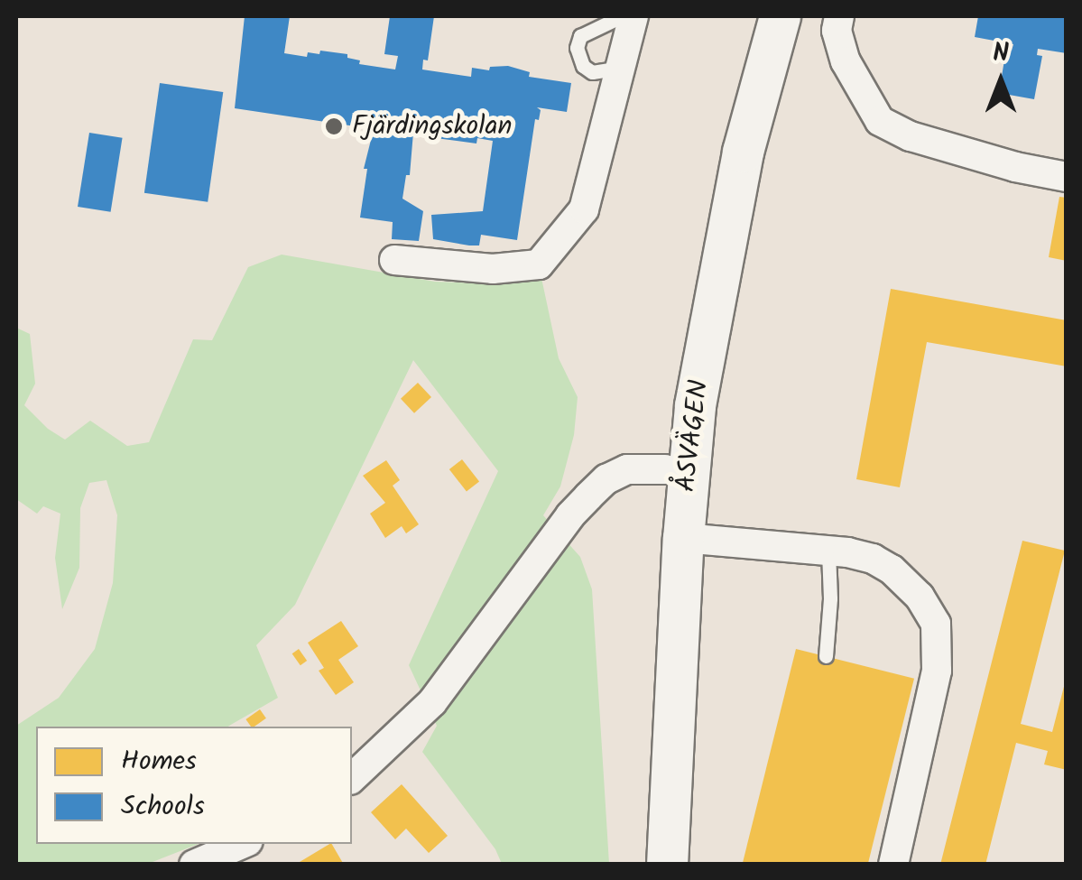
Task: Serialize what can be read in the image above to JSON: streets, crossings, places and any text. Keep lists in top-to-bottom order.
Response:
{
  "streets": {
    "street": ["ÅSVÄGEN"]
  },
  "places": ["Fjärdingskolan"],
  "legend": ["Homes", "Schools"],
  "north": "top"
}
